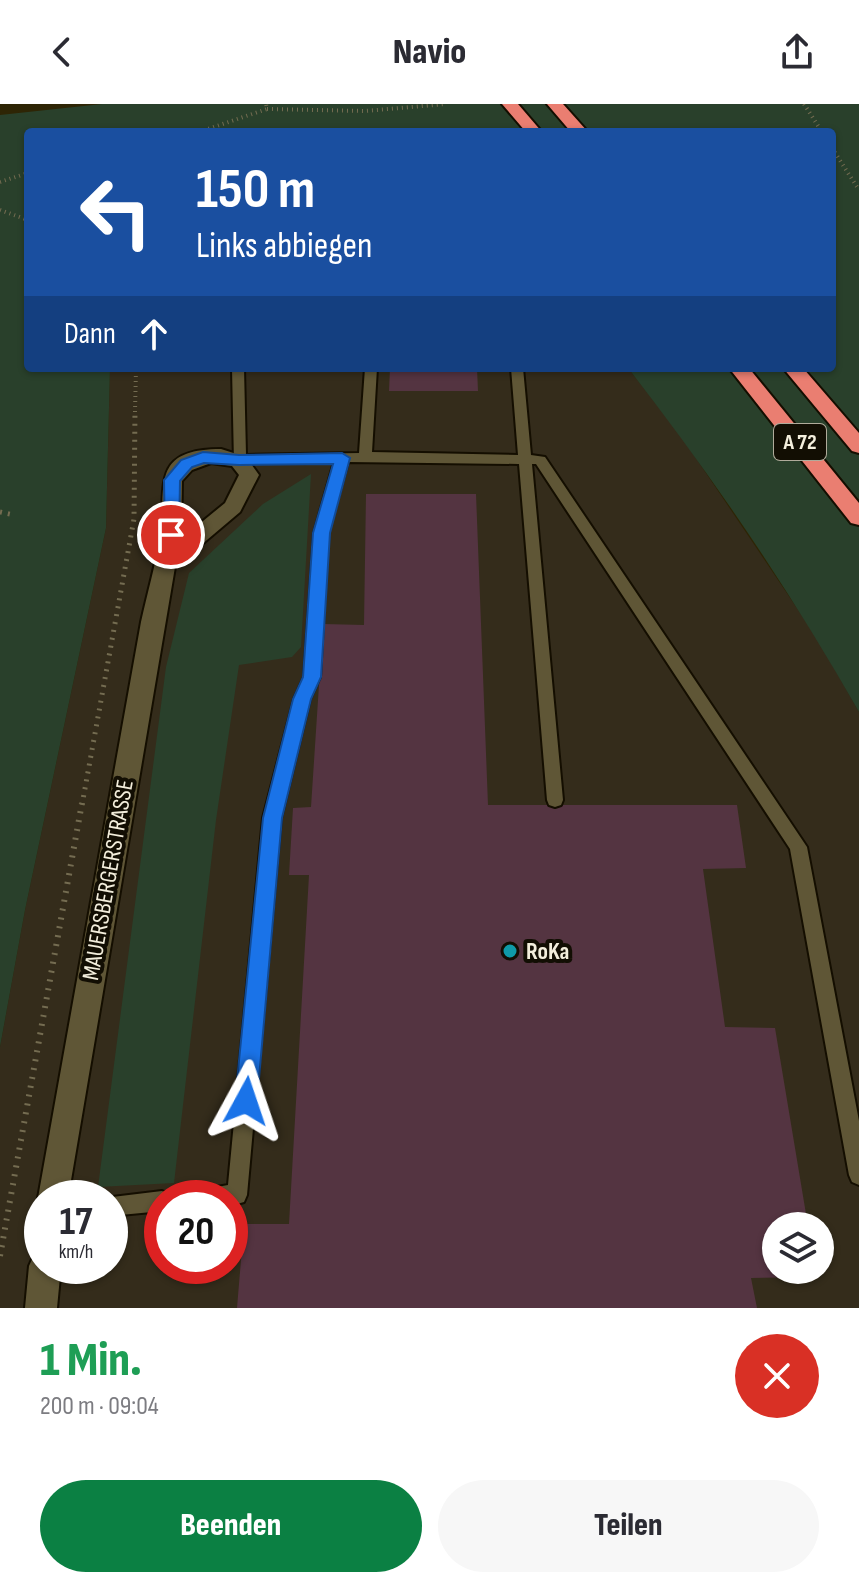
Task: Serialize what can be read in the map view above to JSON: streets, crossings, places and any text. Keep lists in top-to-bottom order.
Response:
{
  "streets": {
    "highway": ["A 72"],
    "street": ["MAUERSBERGERSTRASSE"]
  },
  "places": ["RoKa"],
  "page": {
    "header": "Navio",
    "turn": ["150 m", "Links abbiegen"],
    "then": "Dann",
    "speed": "17 km/h",
    "limit": "20",
    "heading": ["1 Min.", "200 m · 09:04"],
    "buttons": ["Beenden", "Teilen"]
  }
}
